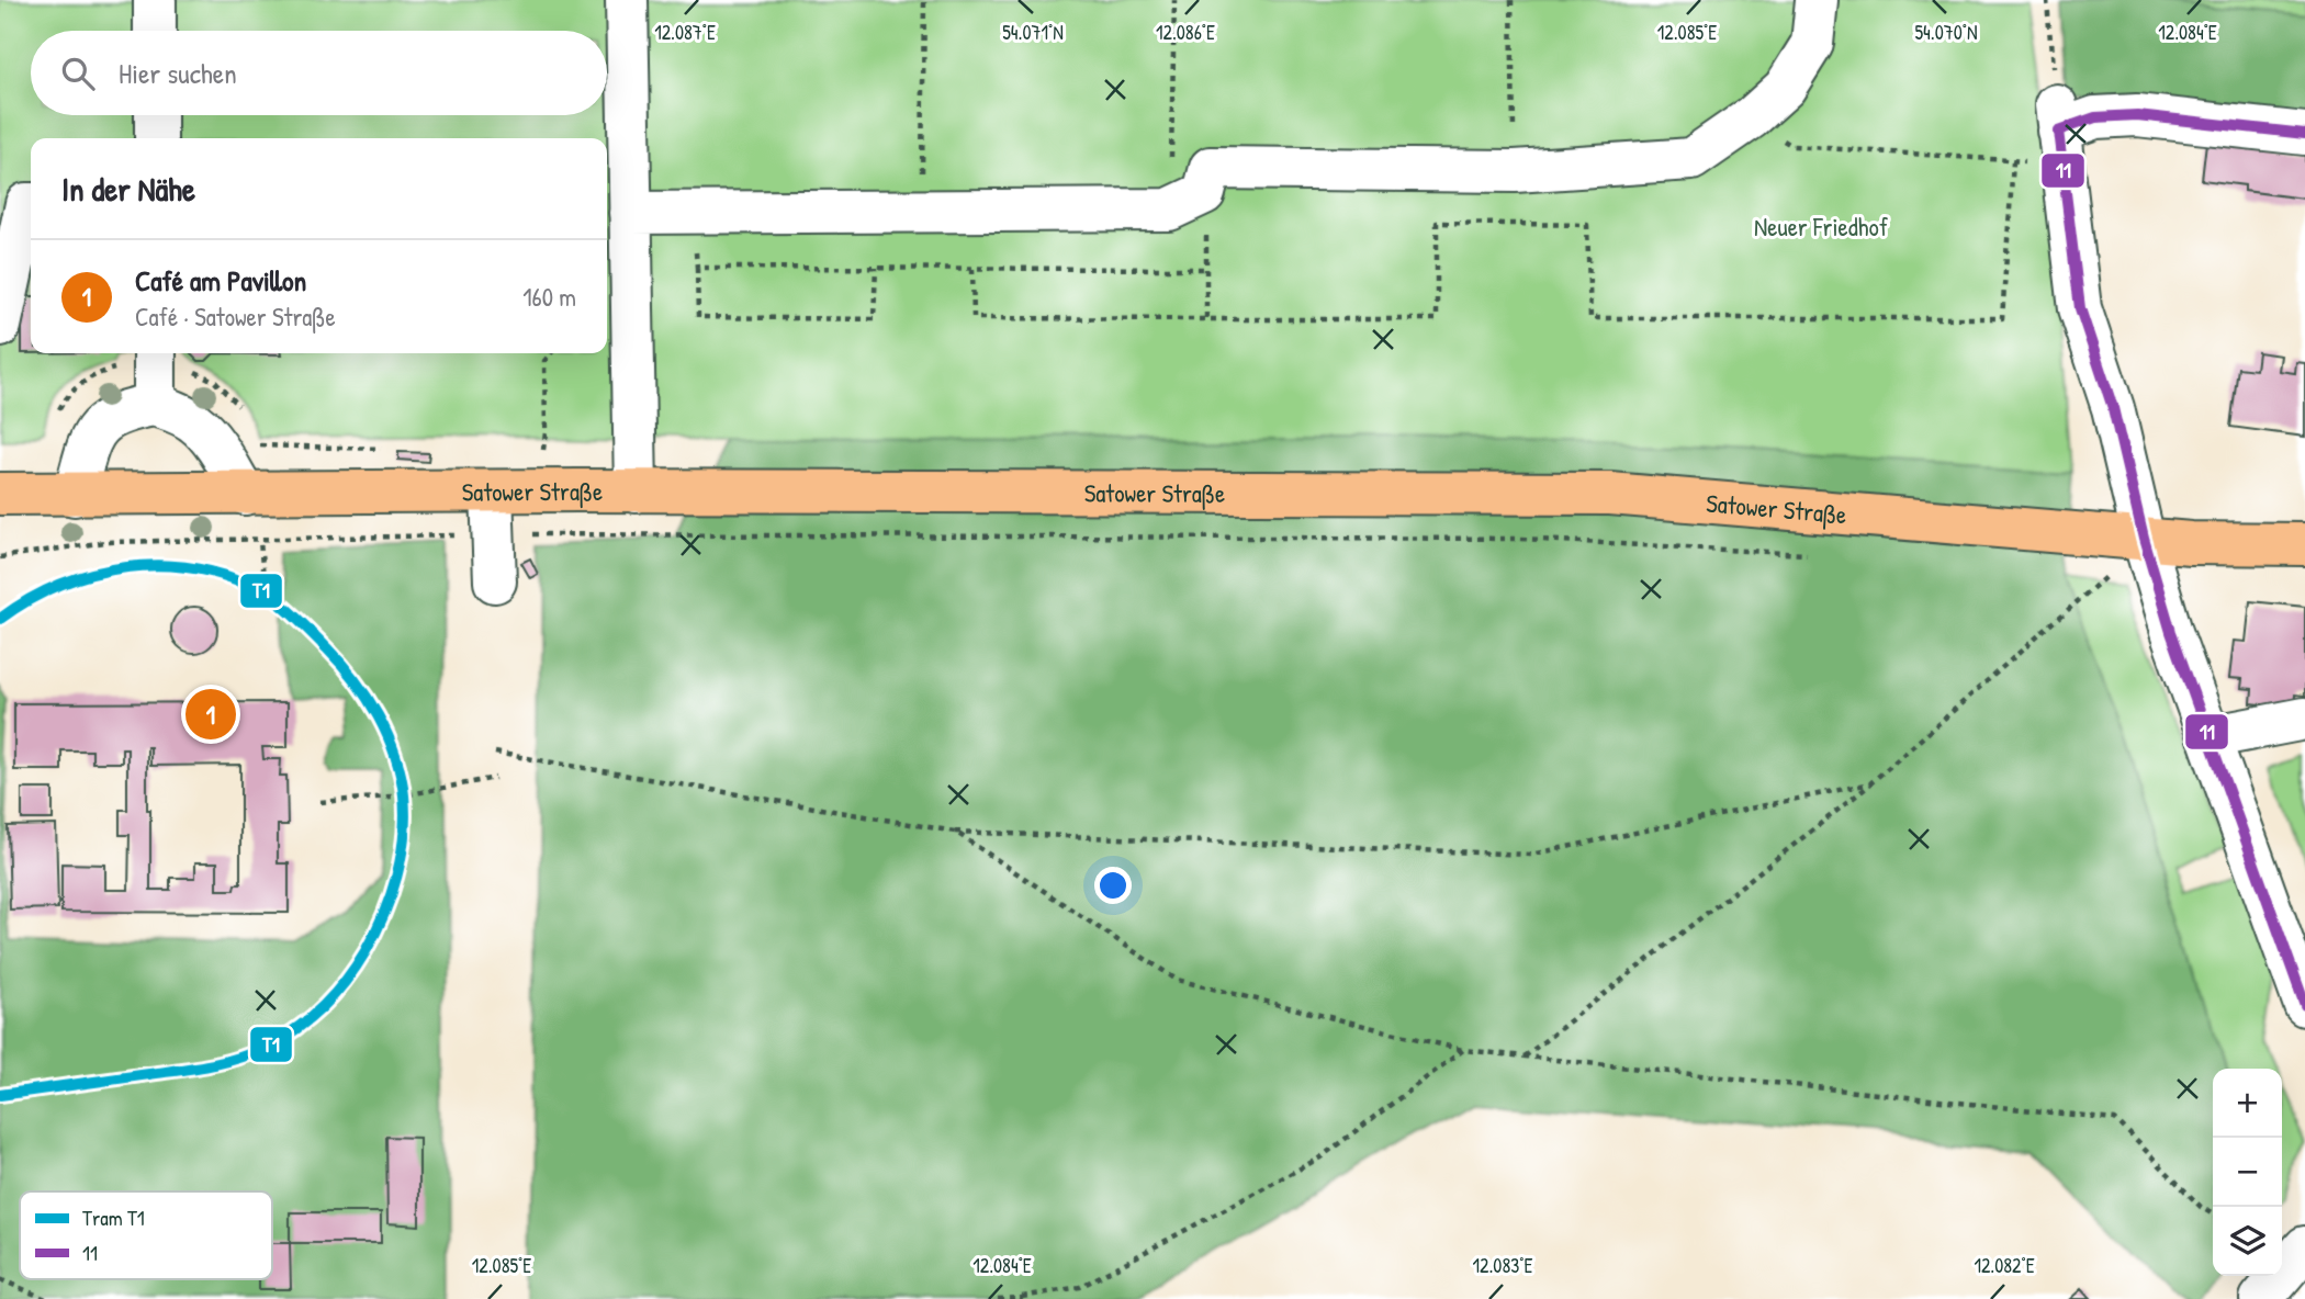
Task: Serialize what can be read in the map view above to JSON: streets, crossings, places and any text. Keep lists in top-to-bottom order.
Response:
{
  "streets": {
    "main road": ["Satower Straße"]
  },
  "parks": ["Neuer Friedhof"],
  "lines": ["transit line 11", "tram line T1"],
  "legend": ["Tram T1", "11"],
  "page": {
    "search": "Hier suchen",
    "heading": "In der Nähe",
    "list": [
      {
        "mark": "1",
        "name": "Café am Pavillon",
        "note": "Café · Satower Straße",
        "value": "160 m"
      }
    ],
    "pins": "1",
    "map_buttons": ["+", "−"]
  },
  "coordinates": [
    "54.071°N",
    "54.070°N",
    "12.087°E",
    "12.086°E",
    "12.085°E",
    "12.084°E",
    "12.083°E",
    "12.082°E"
  ]
}
